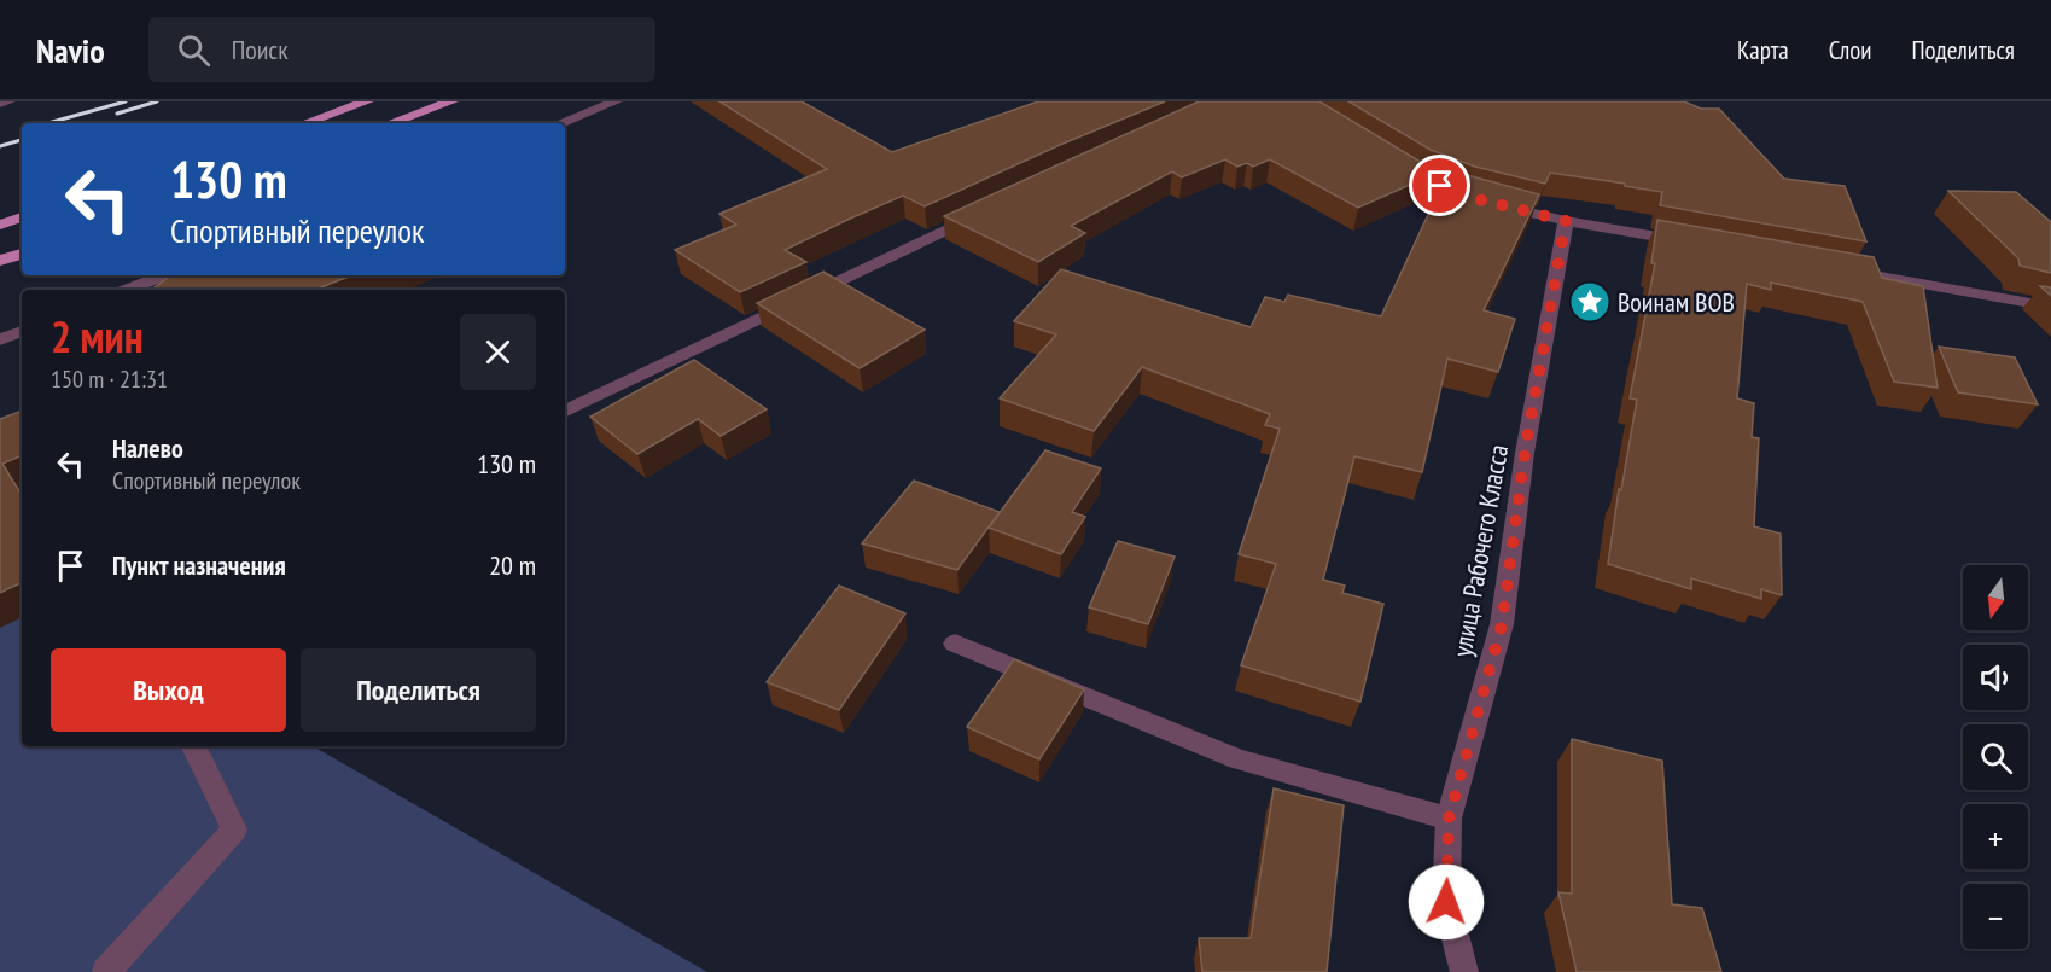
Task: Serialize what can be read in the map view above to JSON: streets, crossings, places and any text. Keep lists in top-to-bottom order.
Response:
{
  "streets": {
    "street": ["улица Рабочего Класса"]
  },
  "places": {
    "place": ["Воинам ВОВ"]
  },
  "north": "bottom",
  "page": {
    "header": "Navio",
    "search": "Поиск",
    "nav": ["Карта", "Слои", "Поделиться"],
    "turn": ["130 m", "Спортивный переулок"],
    "heading": ["2 мин", "150 m · 21:31"],
    "list": [
      {
        "name": "Налево",
        "note": "Спортивный переулок",
        "value": "130 m"
      },
      {
        "name": "Пункт назначения",
        "value": "20 m"
      }
    ],
    "map_buttons": ["+", "−"],
    "buttons": ["Выход", "Поделиться"]
  }
}
